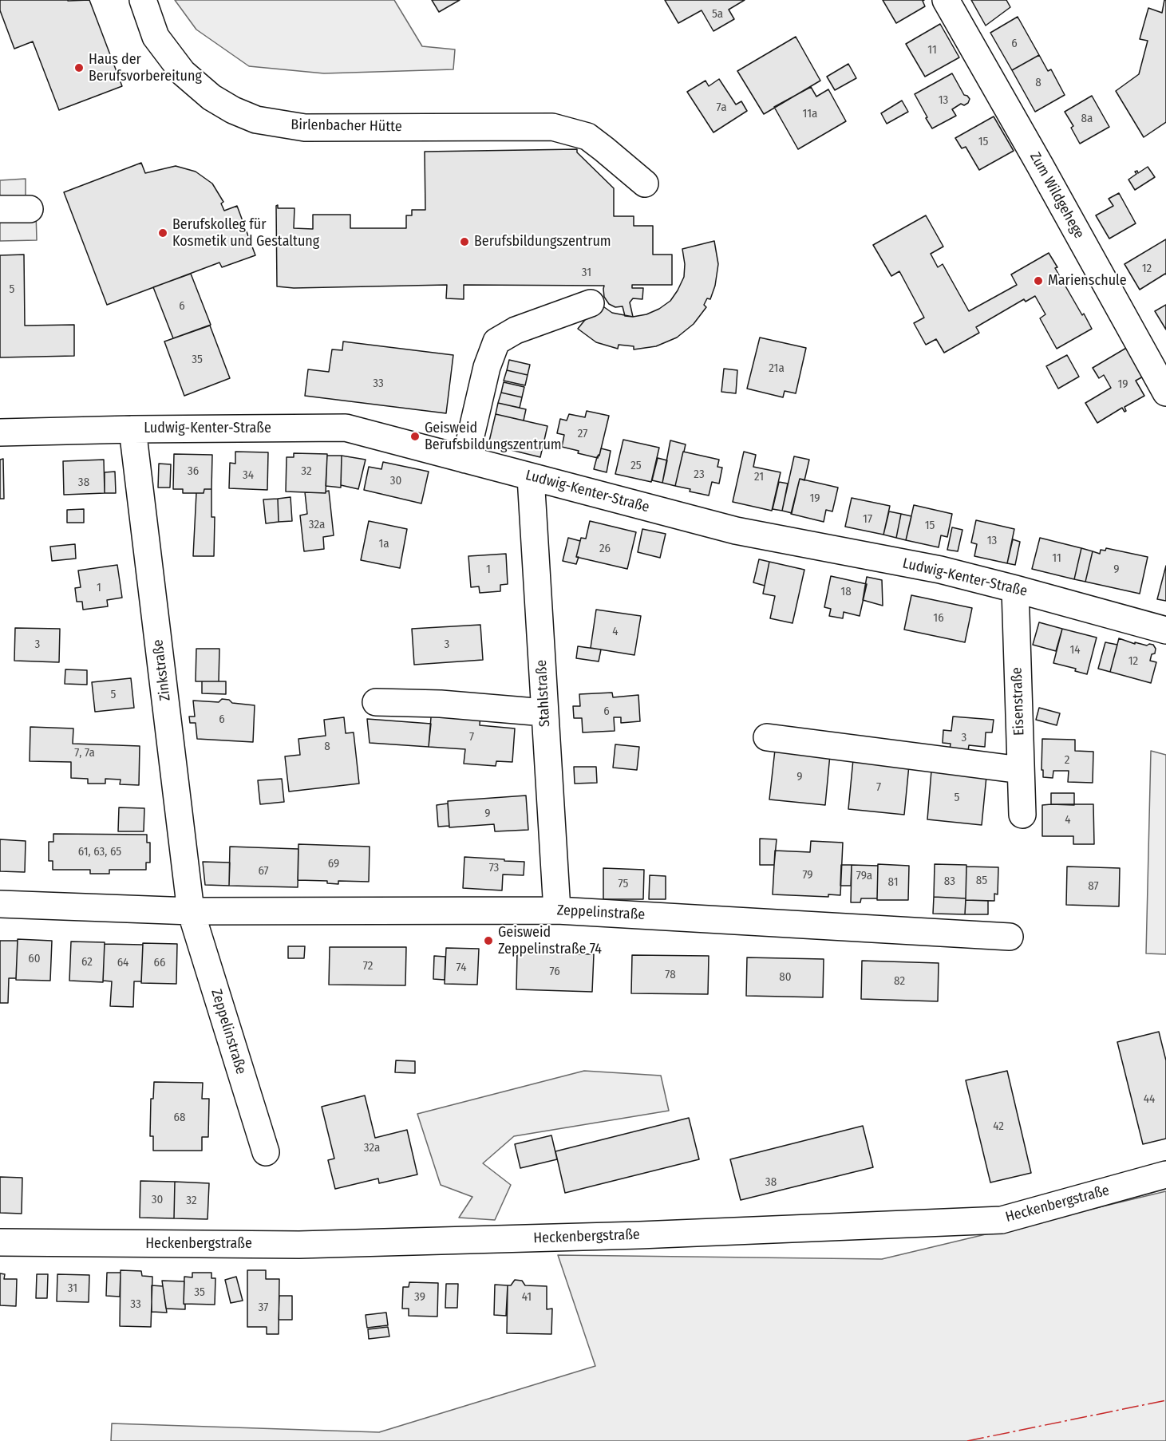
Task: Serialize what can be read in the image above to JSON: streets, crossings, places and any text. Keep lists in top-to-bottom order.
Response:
{
  "streets": {
    "street": [
      "Birlenbacher Hütte",
      "Zum Wildgehege",
      "Ludwig-Kenter-Straße",
      "Zinkstraße",
      "Stahlstraße",
      "Eisenstraße",
      "Zeppelinstraße",
      "Heckenbergstraße"
    ]
  },
  "crossings": [
    ["Ludwig-Kenter-Straße", "Zinkstraße"],
    ["Ludwig-Kenter-Straße", "Stahlstraße"],
    ["Ludwig-Kenter-Straße", "Eisenstraße"],
    ["Zinkstraße", "Zeppelinstraße"],
    ["Stahlstraße", "Zeppelinstraße"]
  ],
  "places": [
    "Haus der Berufsvorbereitung",
    "Berufskolleg für Kosmetik und Gestaltung",
    "Berufsbildungszentrum",
    "Marienschule",
    "Geisweid Berufsbildungszentrum",
    "Geisweid Zeppelinstraße 74"
  ],
  "house_numbers": [
    "5a",
    "6",
    "11",
    "8",
    "13",
    "7a",
    "11a",
    "8a",
    "15",
    "12",
    "31",
    "5",
    "6",
    "35",
    "21a",
    "33",
    "19",
    "27",
    "25",
    "36",
    "32",
    "23",
    "34",
    "21",
    "30",
    "38",
    "19",
    "17",
    "32a",
    "15",
    "13",
    "1a",
    "26",
    "11",
    "1",
    "9",
    "1",
    "18",
    "16",
    "4",
    "3",
    "3",
    "14",
    "12",
    "5",
    "6",
    "6",
    "7",
    "3",
    "8",
    "7, 7a",
    "2",
    "9",
    "7",
    "5",
    "9",
    "4",
    "61, 63, 65",
    "69",
    "73",
    "67",
    "79",
    "79a",
    "85",
    "83",
    "81",
    "75",
    "87",
    "60",
    "62",
    "64",
    "66",
    "72",
    "74",
    "76",
    "78",
    "80",
    "82",
    "44",
    "68",
    "42",
    "32a",
    "38",
    "30",
    "32",
    "31",
    "35",
    "39",
    "41",
    "33",
    "37"
  ]
}
